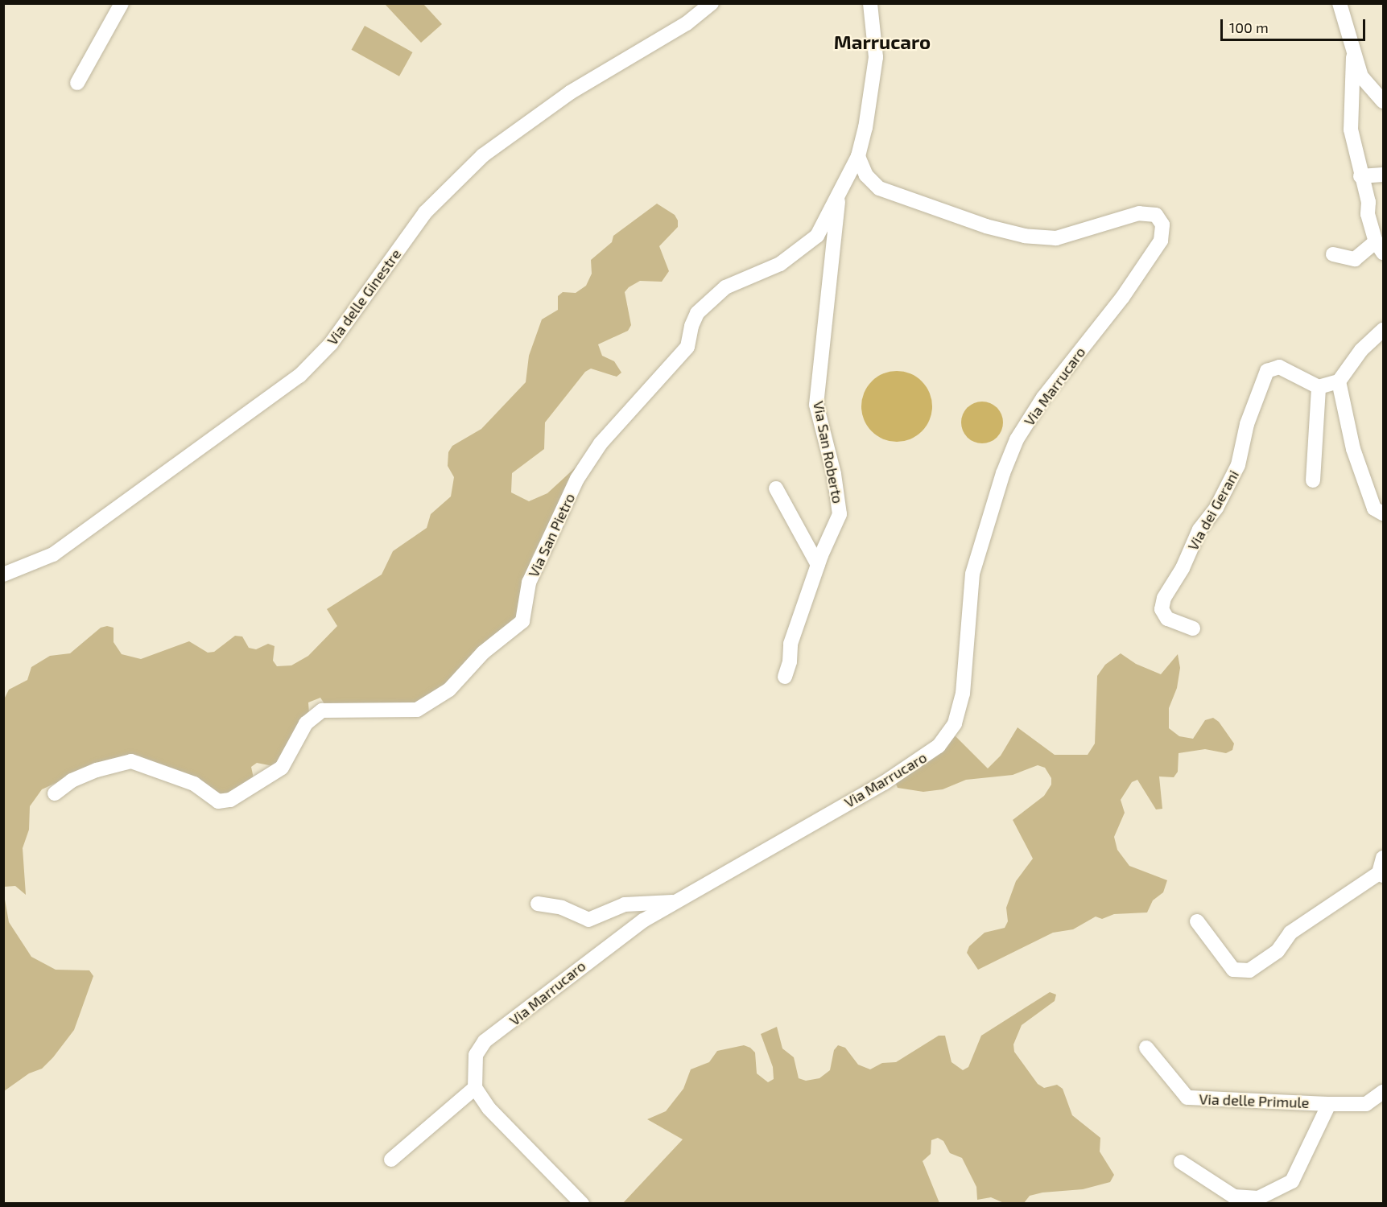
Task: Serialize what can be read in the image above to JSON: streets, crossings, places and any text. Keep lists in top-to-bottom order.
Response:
{
  "streets": {
    "street": [
      "Via delle Ginestre",
      "Via Marrucaro",
      "Via San Roberto",
      "Via dei Gerani",
      "Via San Pietro",
      "Via delle Primule"
    ]
  },
  "crossings": [
    ["Via Marrucaro", "Via San Pietro"],
    ["Via San Roberto", "Via San Pietro"]
  ],
  "districts": ["Marrucaro"],
  "scale_bar": "100 m"
}
